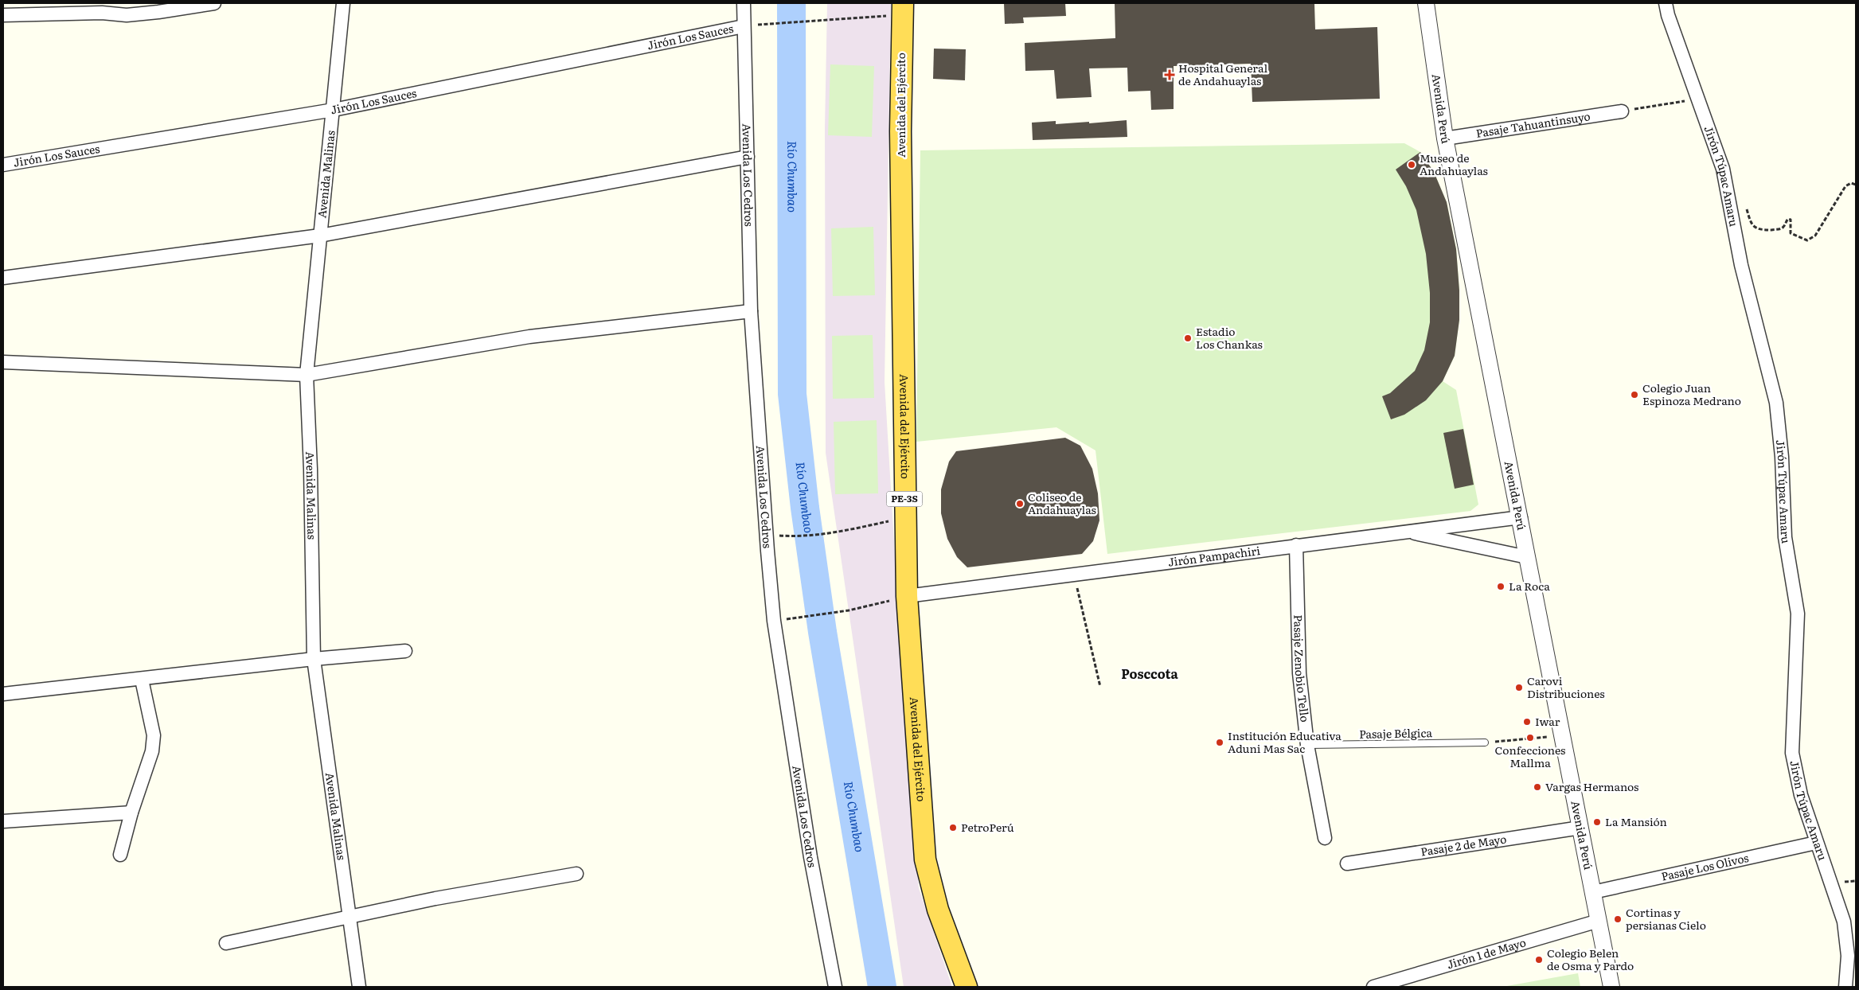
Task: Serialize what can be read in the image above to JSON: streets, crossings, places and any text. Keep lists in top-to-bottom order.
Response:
{
  "streets": {
    "highway": ["Avenida del Ejército", "PE-3S"],
    "street": [
      "Jirón Los Sauces",
      "Avenida Perú",
      "Pasaje Tahuantinsuyo",
      "Avenida Malinas",
      "Avenida Los Cedros",
      "Jirón Túpac Amaru",
      "Jirón Pampachiri",
      "Pasaje Zenobio Tello",
      "Pasaje 2 de Mayo",
      "Pasaje Los Olivos",
      "Jirón 1 de Mayo"
    ],
    "lane": ["Pasaje Bélgica"]
  },
  "crossings": [
    ["Jirón Los Sauces", "Avenida Malinas"],
    ["Jirón Los Sauces", "Avenida Los Cedros"],
    ["Avenida del Ejército", "Jirón Pampachiri"],
    ["Avenida Perú", "Pasaje Tahuantinsuyo"],
    ["Avenida Perú", "Jirón Pampachiri"],
    ["Avenida Perú", "Pasaje 2 de Mayo"],
    ["Avenida Perú", "Pasaje Los Olivos"],
    ["Avenida Perú", "Jirón 1 de Mayo"],
    ["Jirón Túpac Amaru", "Pasaje Los Olivos"],
    ["Jirón Pampachiri", "Pasaje Zenobio Tello"],
    ["Pasaje Zenobio Tello", "Pasaje Bélgica"]
  ],
  "districts": ["Posccota"],
  "water": ["Río Chumbao"],
  "places": {
    "health": ["Hospital General de Andahuaylas"],
    "other": [
      "Museo de Andahuaylas",
      "Estadio Los Chankas",
      "Colegio Juan Espinoza Medrano",
      "Coliseo de Andahuaylas",
      "La Roca",
      "Carovi Distribuciones",
      "Iwar",
      "Confecciones Mallma",
      "Institución Educativa Aduni Mas Sac",
      "Vargas Hermanos",
      "La Mansión",
      "PetroPerú",
      "Cortinas y persianas Cielo",
      "Colegio Belen de Osma y Pardo"
    ]
  }
}
